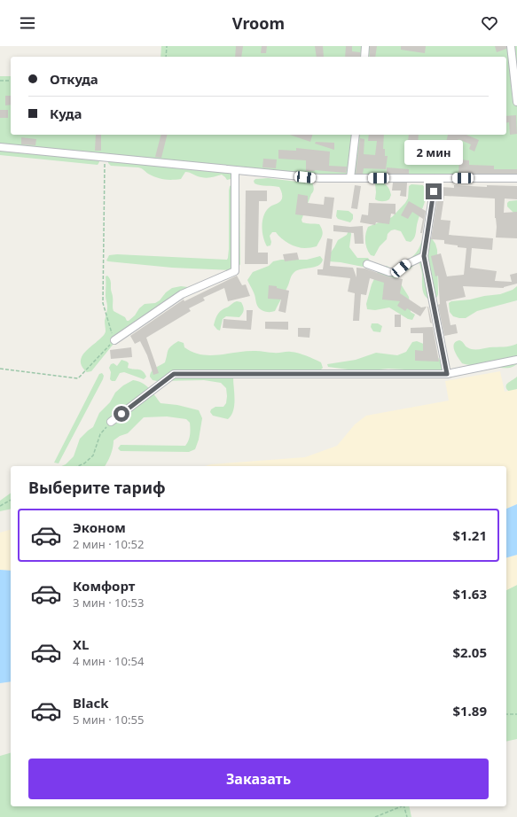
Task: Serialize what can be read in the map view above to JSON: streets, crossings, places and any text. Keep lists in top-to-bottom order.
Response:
{
  "page": {
    "header": "Vroom",
    "banner": ["Откуда", "Куда"],
    "bubble": "2 мин",
    "heading": "Выберите тариф",
    "list": [
      {
        "name": "Эконом",
        "note": "2 мин · 10:52",
        "value": "$1.21"
      },
      {
        "name": "Комфорт",
        "note": "3 мин · 10:53",
        "value": "$1.63"
      },
      {
        "name": "XL",
        "note": "4 мин · 10:54",
        "value": "$2.05"
      },
      {
        "name": "Black",
        "note": "5 мин · 10:55",
        "value": "$1.89"
      }
    ],
    "buttons": "Заказать"
  }
}
